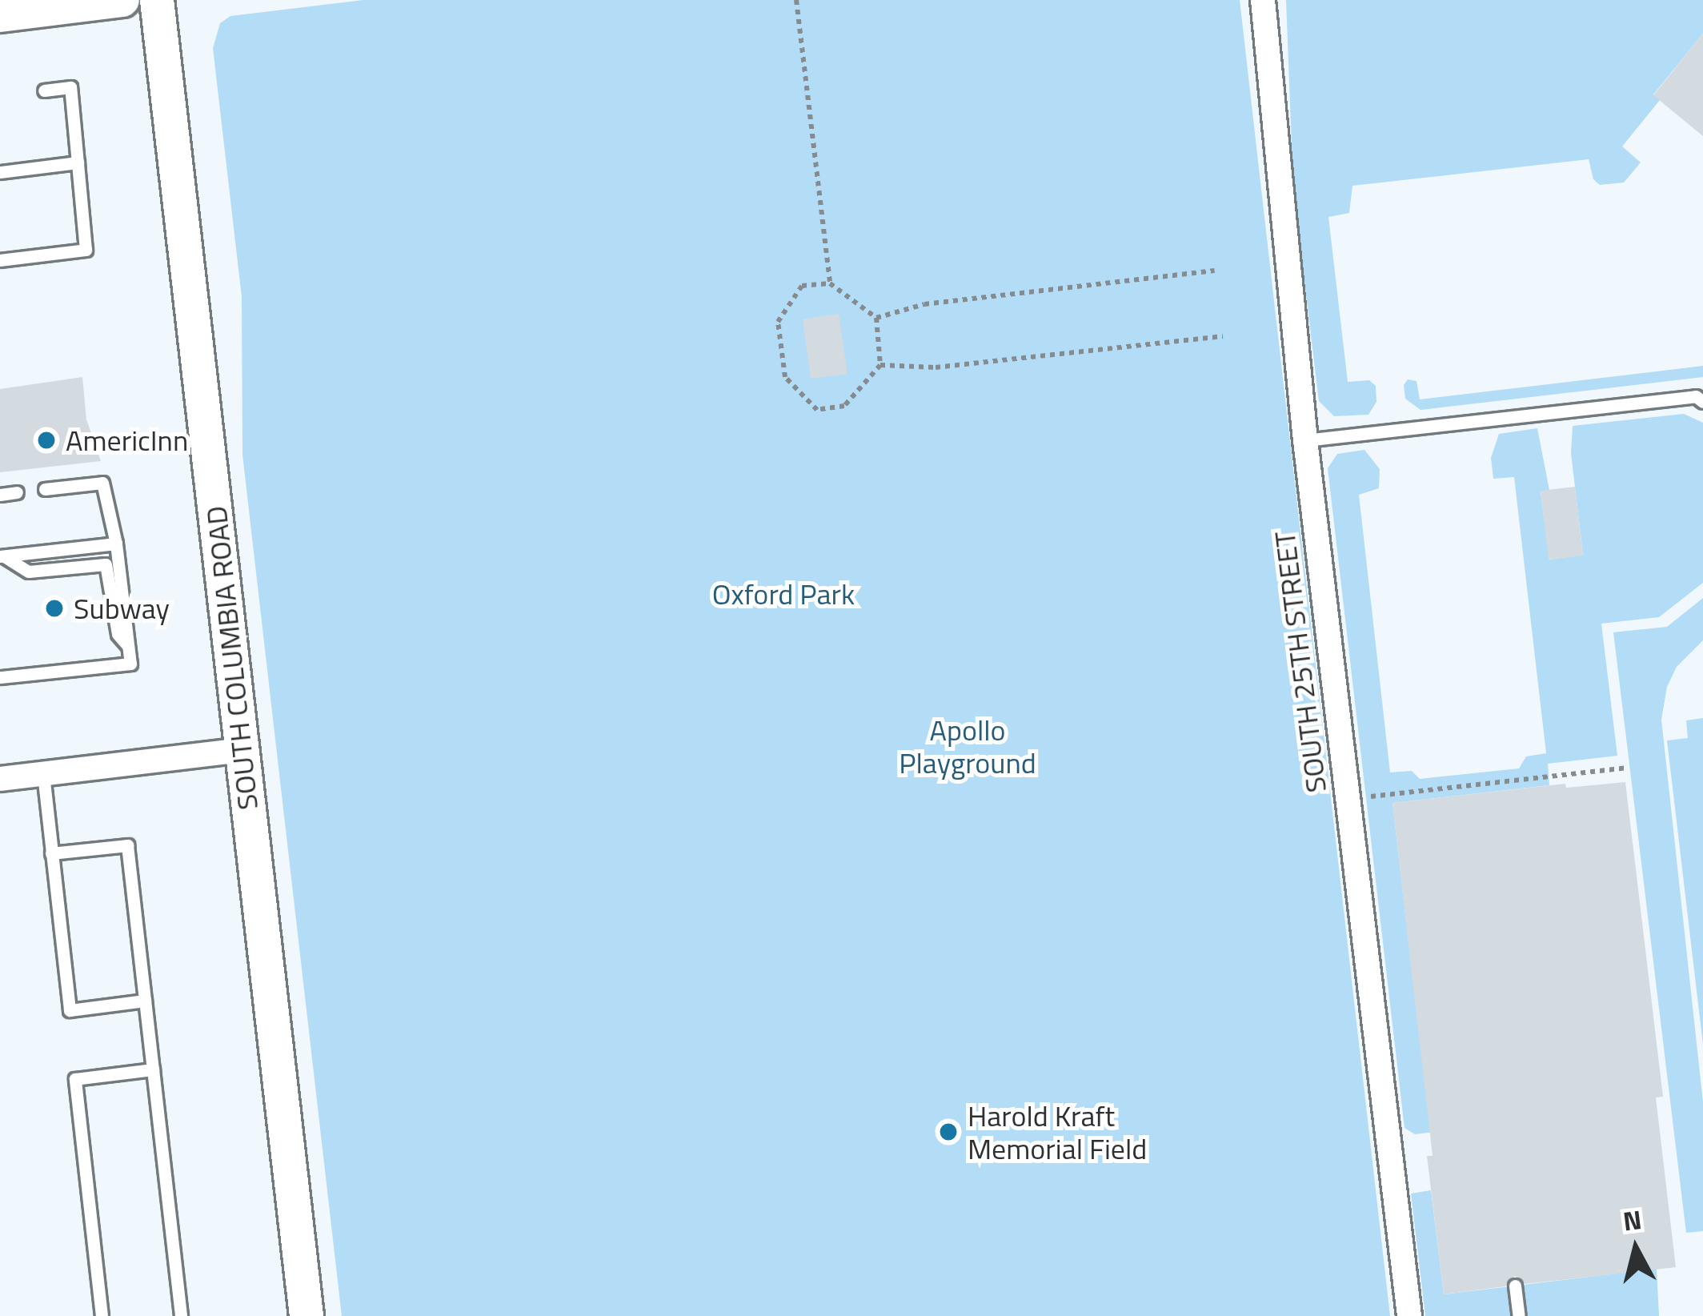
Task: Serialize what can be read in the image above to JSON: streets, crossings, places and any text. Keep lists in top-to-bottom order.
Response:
{
  "streets": {
    "main road": ["SOUTH COLUMBIA ROAD"],
    "street": ["SOUTH 25TH STREET"]
  },
  "parks": ["Oxford Park", "Apollo Playground"],
  "places": ["AmericInn", "Subway", "Harold Kraft Memorial Field"],
  "north": "top"
}
